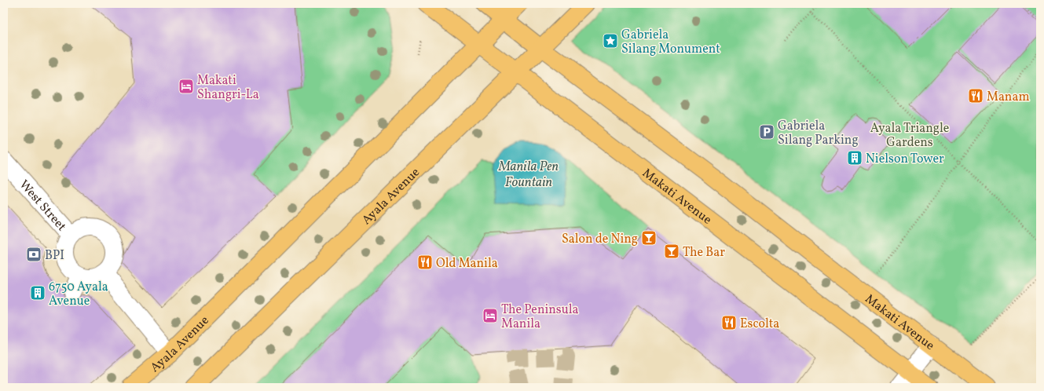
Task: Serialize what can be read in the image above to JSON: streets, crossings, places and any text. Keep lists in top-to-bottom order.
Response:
{
  "streets": {
    "main road": ["Ayala Avenue", "Makati Avenue"],
    "street": ["West Street"]
  },
  "crossings": [
    ["Ayala Avenue", "Makati Avenue"]
  ],
  "water": ["Manila Pen Fountain"],
  "parks": ["Ayala Triangle Gardens"],
  "places": {
    "place": ["Gabriela Silang Monument"],
    "hotel": ["Makati Shangri-La", "The Peninsula Manila"],
    "restaurant": ["Manam", "Old Manila", "Escolta"],
    "parking": ["Gabriela Silang Parking"],
    "building": ["Nielson Tower", "6750 Ayala Avenue"],
    "bar": ["Salon de Ning", "The Bar"],
    "bank": ["BPI"]
  }
}
